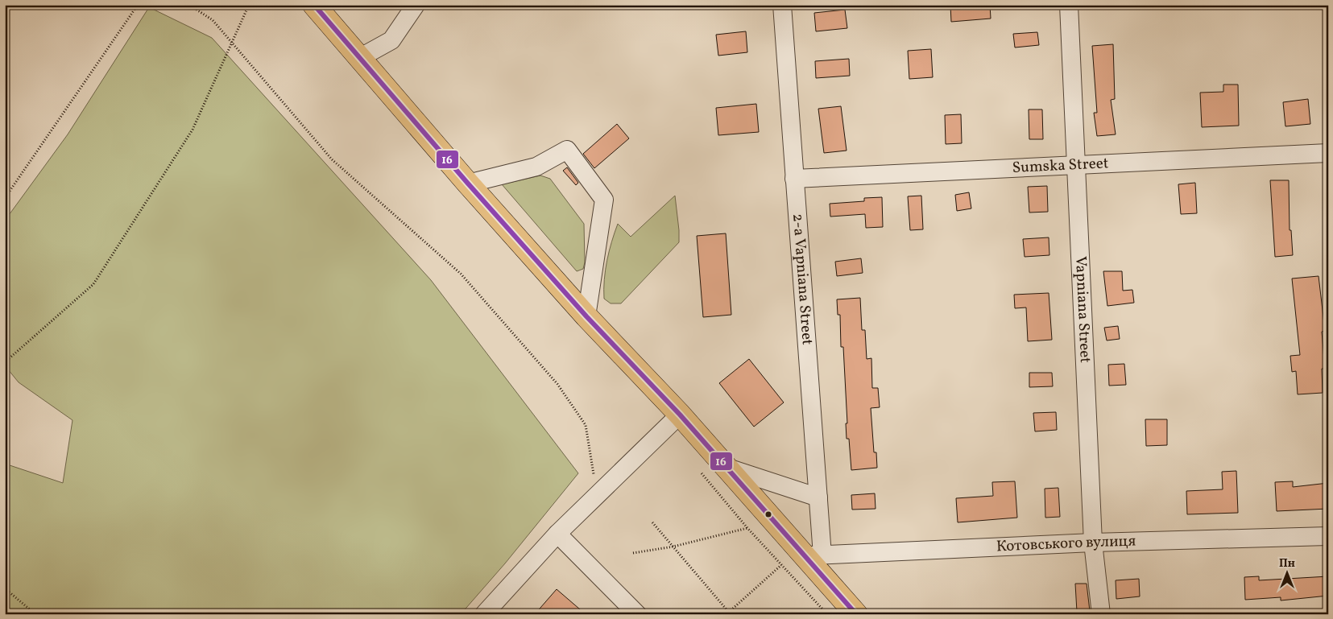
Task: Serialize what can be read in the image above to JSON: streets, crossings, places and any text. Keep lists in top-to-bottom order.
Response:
{
  "streets": {
    "street": [
      "Sumska Street",
      "2-a Vapniana Street",
      "Vapniana Street",
      "Котовського вулиця"
    ]
  },
  "crossings": [
    ["Sumska Street", "2-a Vapniana Street"],
    ["Sumska Street", "Vapniana Street"],
    ["2-a Vapniana Street", "Котовського вулиця"],
    ["Vapniana Street", "Котовського вулиця"]
  ],
  "lines": ["transit line 16"],
  "north": "top"
}
